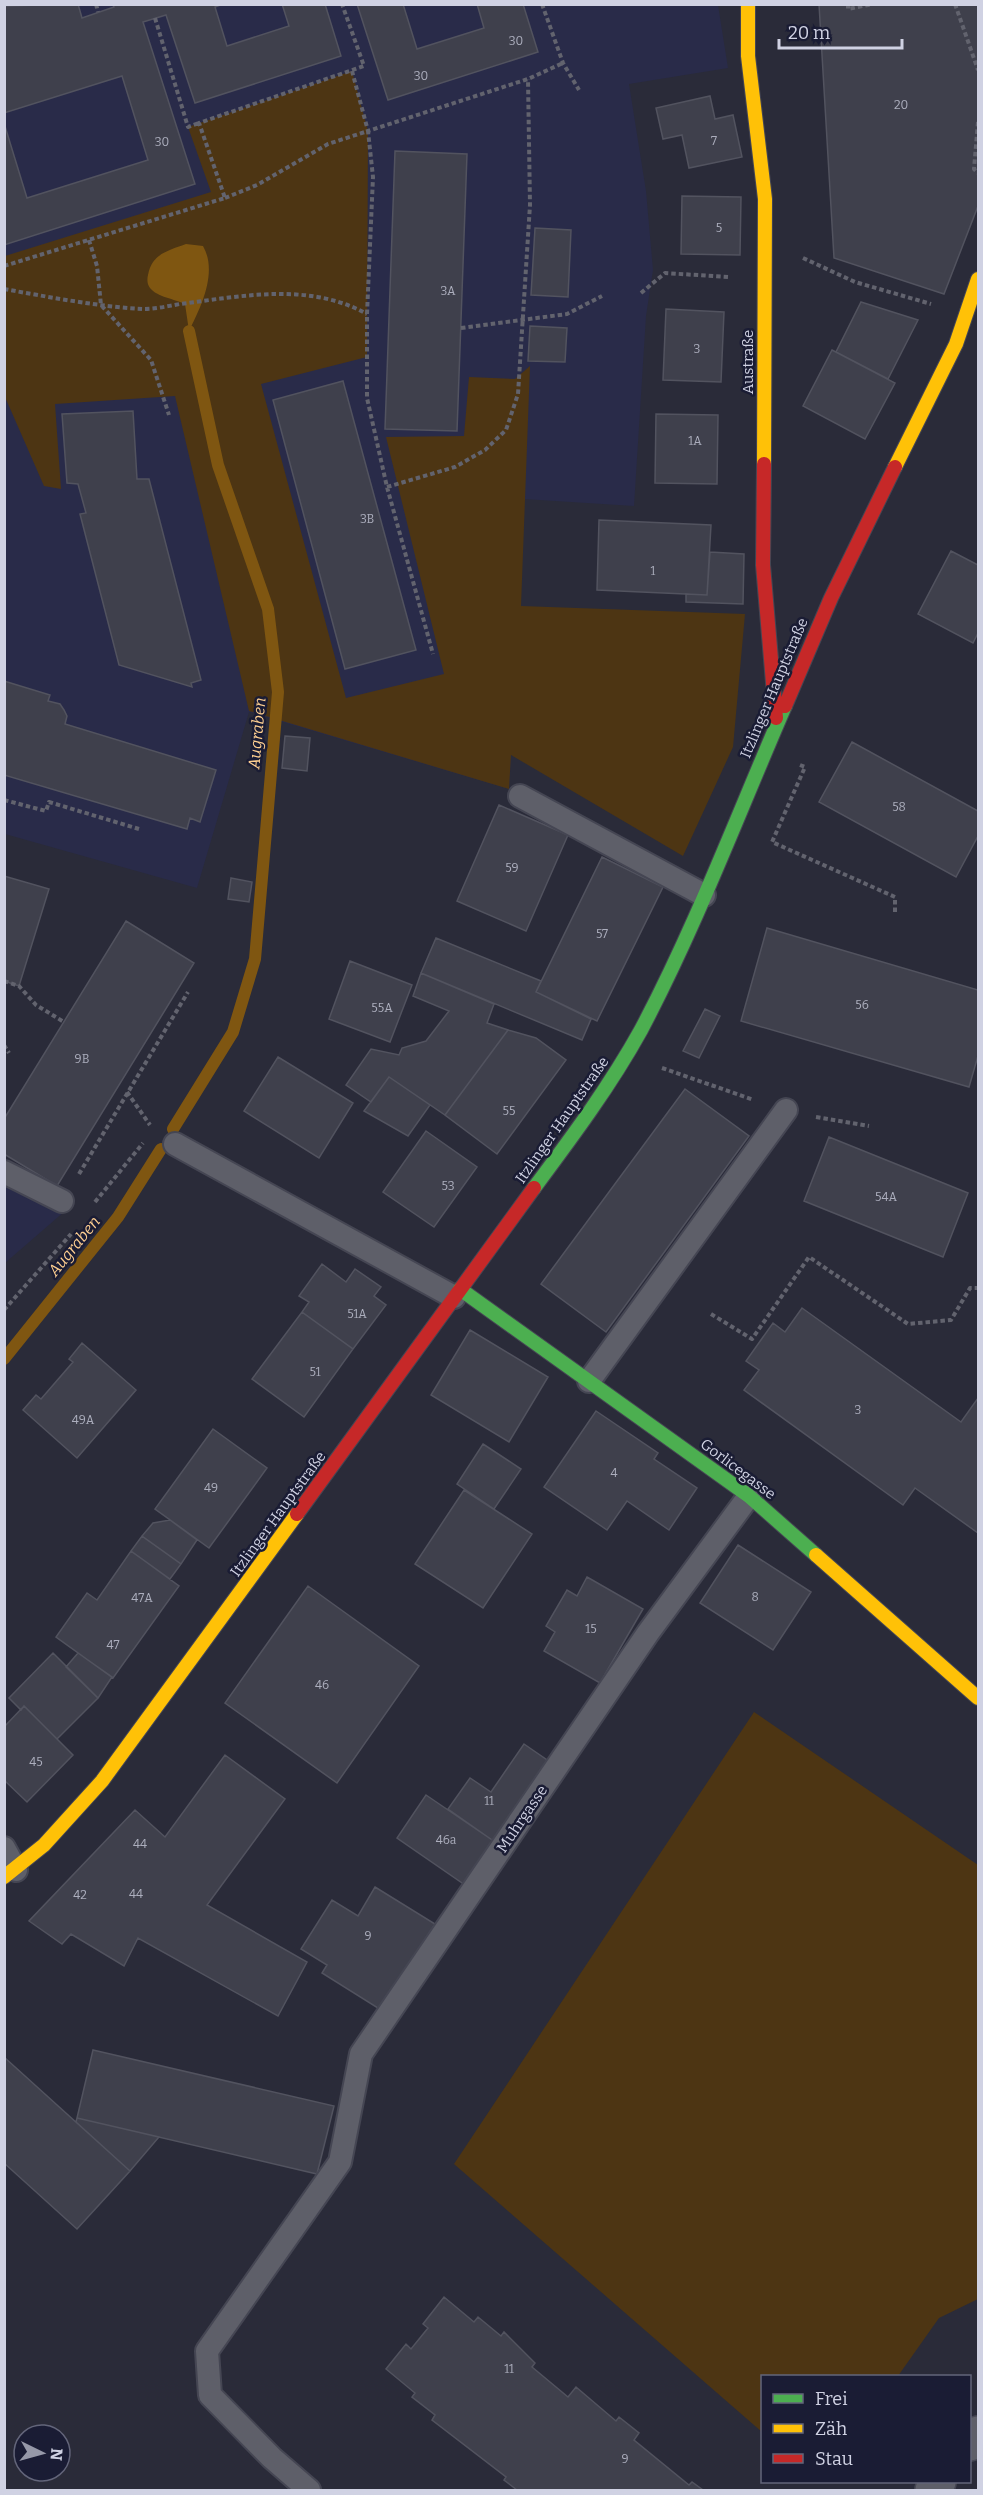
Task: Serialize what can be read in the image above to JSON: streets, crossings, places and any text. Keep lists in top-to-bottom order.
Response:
{
  "streets": {
    "street": ["Austraße", "Itzlinger Hauptstraße", "Gorlicegasse"],
    "lane": ["Muhrgasse"]
  },
  "crossings": [
    ["Austraße", "Itzlinger Hauptstraße"],
    ["Itzlinger Hauptstraße", "Gorlicegasse"],
    ["Gorlicegasse", "Muhrgasse"]
  ],
  "water": ["Augraben"],
  "house_numbers": [
    "30",
    "30",
    "20",
    "7",
    "30",
    "5",
    "3A",
    "3",
    "1A",
    "3B",
    "1",
    "58",
    "59",
    "57",
    "56",
    "55A",
    "9B",
    "55",
    "53",
    "54A",
    "51A",
    "51",
    "3",
    "49A",
    "4",
    "49",
    "8",
    "47A",
    "15",
    "47",
    "46",
    "45",
    "11",
    "46a",
    "44",
    "44",
    "42",
    "9",
    "11",
    "9"
  ],
  "legend": ["Frei", "Zäh", "Stau"],
  "scale_bar": "20 m",
  "north": "right"
}
